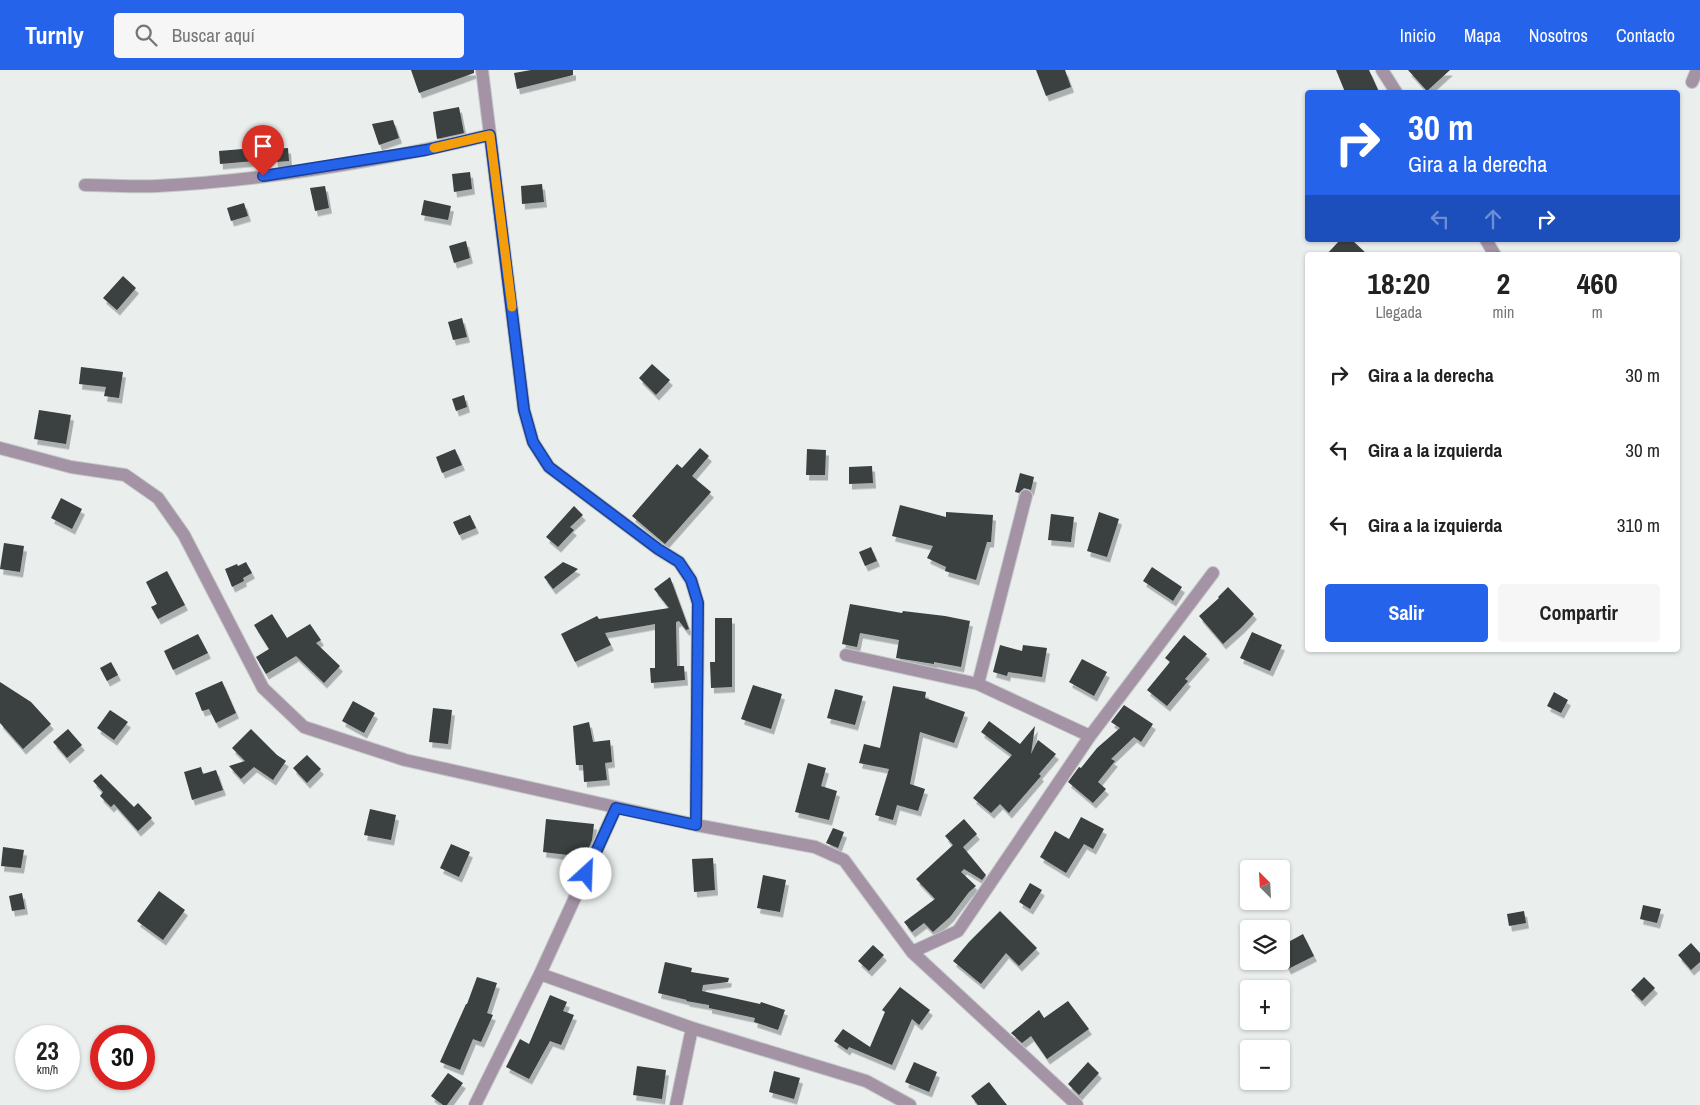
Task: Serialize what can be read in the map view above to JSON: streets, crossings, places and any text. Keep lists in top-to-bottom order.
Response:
{
  "north": "top left",
  "page": {
    "header": "Turnly",
    "search": "Buscar aquí",
    "nav": [
      "Inicio",
      "Mapa",
      "Nosotros",
      "Contacto"
    ],
    "turn": ["30 m", "Gira a la derecha"],
    "eta": [
      "18:20",
      "Llegada",
      "2",
      "min",
      "460",
      "m"
    ],
    "list": [
      {
        "name": "Gira a la derecha",
        "value": "30 m"
      },
      {
        "name": "Gira a la izquierda",
        "value": "30 m"
      },
      {
        "name": "Gira a la izquierda",
        "value": "310 m"
      }
    ],
    "buttons": ["Salir", "Compartir"],
    "map_buttons": ["+", "−"],
    "speed": "23 km/h",
    "limit": "30"
  }
}
